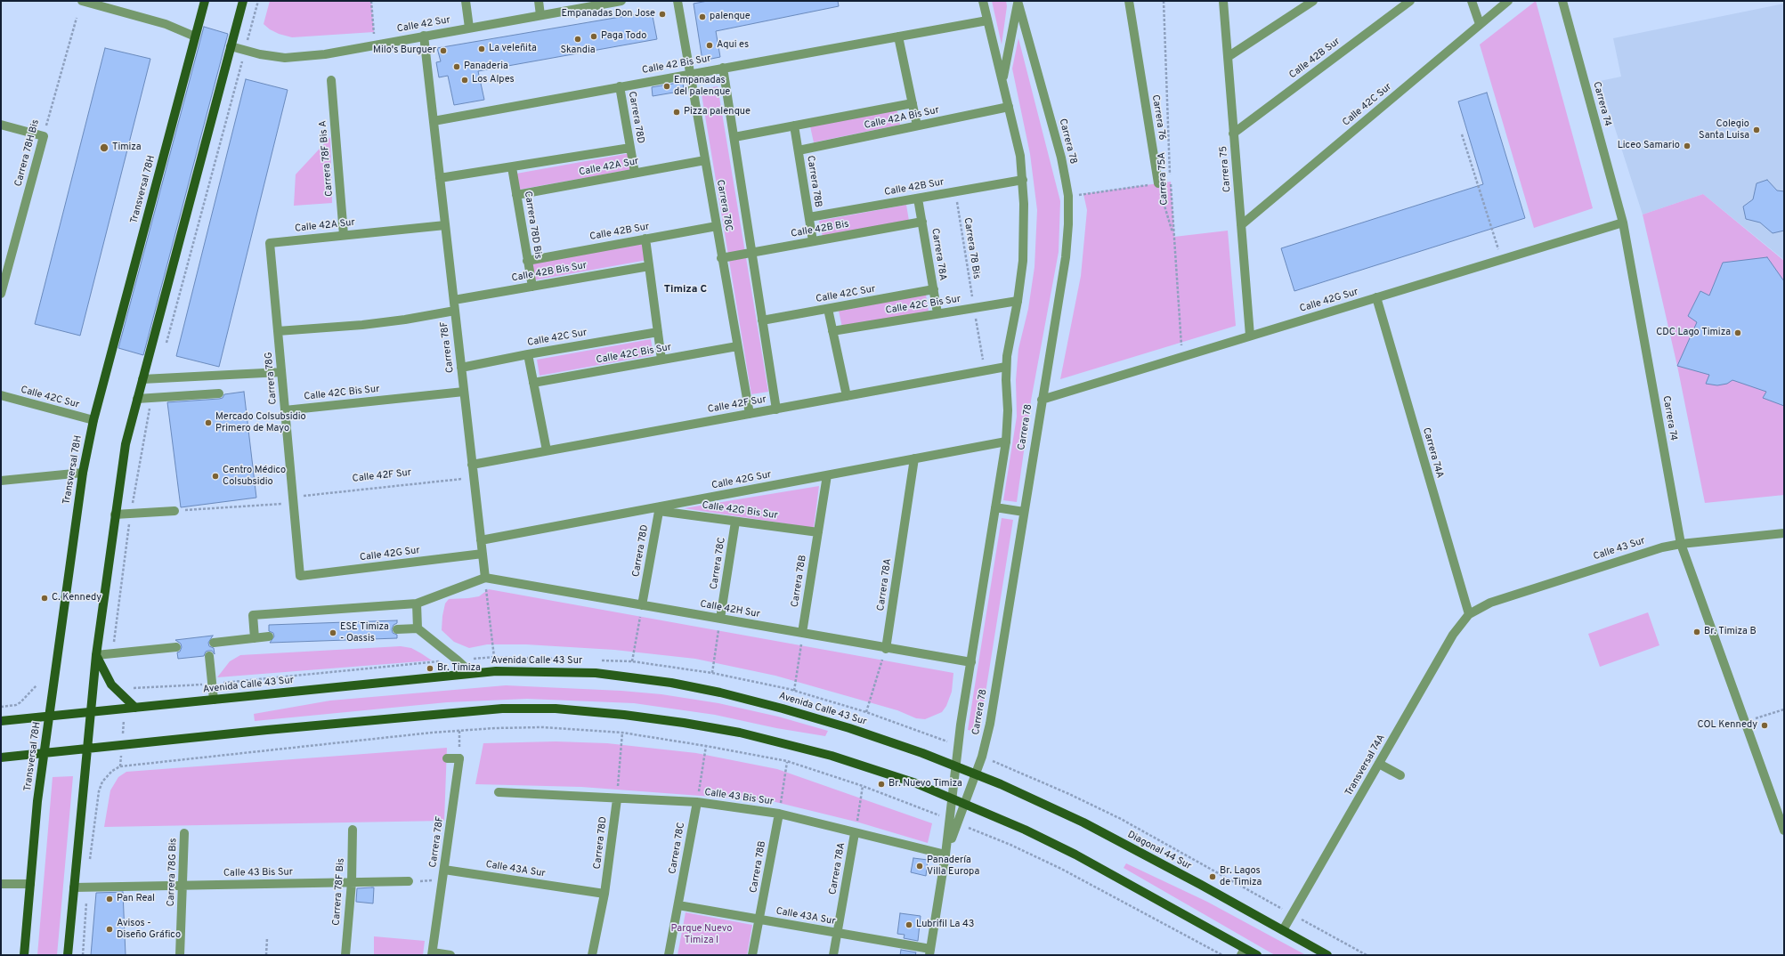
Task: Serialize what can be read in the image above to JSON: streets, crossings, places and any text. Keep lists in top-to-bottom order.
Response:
{
  "streets": {
    "main road": ["Transversal 78H", "Avenida Calle 43 Sur", "Diagonal 44 Sur"],
    "street": [
      "Calle 42 Sur",
      "Calle 42B Sur",
      "Calle 42 Bis Sur",
      "Carrera 74",
      "Calle 42C Sur",
      "Carrera 78D",
      "Carrera 76",
      "Calle 42A Bis Sur",
      "Carrera 78",
      "Carrera 78H Bis",
      "Carrera 78F Bis A",
      "Calle 42A Sur",
      "Carrera 75",
      "Carrera 78B",
      "Carrera 78C",
      "Carrera 78D Bis",
      "Calle 42B Bis",
      "Carrera 78A",
      "Calle 42B Bis Sur",
      "Calle 42G Sur",
      "Calle 42C Bis Sur",
      "Carrera 78F",
      "Carrera 78G",
      "Calle 42F Sur",
      "Carrera 74A",
      "Calle 42G Bis Sur",
      "Calle 43 Sur",
      "Calle 42H Sur",
      "Transversal 74A",
      "Calle 43 Bis Sur",
      "Calle 43A Sur",
      "Carrera 78G Bis",
      "Carrera 78F Bis"
    ],
    "path": ["Carrera 75A", "Carrera 78 Bis"]
  },
  "crossings": [
    ["Calle 42 Sur", "Carrera 78F"],
    ["Calle 42B Sur", "Carrera 78"],
    ["Calle 42B Sur", "Carrera 75"],
    ["Calle 42B Sur", "Carrera 78B"],
    ["Calle 42B Sur", "Carrera 78C"],
    ["Calle 42B Sur", "Carrera 78D Bis"],
    ["Calle 42B Sur", "Carrera 78 Bis"],
    ["Calle 42B Sur", "Carrera 78A"],
    ["Calle 42 Bis Sur", "Carrera 78D"],
    ["Calle 42 Bis Sur", "Carrera 78"],
    ["Calle 42 Bis Sur", "Carrera 78C"],
    ["Calle 42 Bis Sur", "Carrera 78F"],
    ["Carrera 74", "Calle 42G Sur"],
    ["Carrera 74", "Calle 43 Sur"],
    ["Calle 42C Sur", "Carrera 75"],
    ["Calle 42C Sur", "Transversal 78H"],
    ["Calle 42C Sur", "Carrera 78C"],
    ["Calle 42C Sur", "Carrera 78A"],
    ["Calle 42C Sur", "Carrera 78F"],
    ["Carrera 78D", "Calle 42A Sur"],
    ["Carrera 78D", "Calle 42G Sur"],
    ["Carrera 78D", "Calle 42G Bis Sur"],
    ["Carrera 78D", "Calle 42H Sur"],
    ["Carrera 78D", "Calle 43 Bis Sur"],
    ["Carrera 78D", "Calle 43A Sur"],
    ["Calle 42A Bis Sur", "Carrera 78"],
    ["Calle 42A Bis Sur", "Carrera 78B"],
    ["Carrera 78", "Calle 42G Sur"],
    ["Carrera 78", "Calle 42C Bis Sur"],
    ["Carrera 78", "Calle 42F Sur"],
    ["Carrera 78", "Calle 42H Sur"],
    ["Carrera 78", "Avenida Calle 43 Sur"],
    ["Carrera 78", "Calle 43 Bis Sur"],
    ["Carrera 78", "Diagonal 44 Sur"],
    ["Carrera 78", "Calle 43A Sur"],
    ["Carrera 78F Bis A", "Calle 42A Sur"],
    ["Calle 42A Sur", "Carrera 78C"],
    ["Calle 42A Sur", "Carrera 78D Bis"],
    ["Calle 42A Sur", "Carrera 78F"],
    ["Calle 42A Sur", "Carrera 78G"],
    ["Carrera 75", "Calle 42G Sur"],
    ["Carrera 75A", "Calle 42G Sur"],
    ["Carrera 78B", "Calle 42B Bis"],
    ["Carrera 78B", "Calle 42G Sur"],
    ["Carrera 78B", "Calle 42G Bis Sur"],
    ["Carrera 78B", "Calle 42H Sur"],
    ["Carrera 78B", "Calle 43 Bis Sur"],
    ["Carrera 78B", "Calle 43A Sur"],
    ["Transversal 78H", "Avenida Calle 43 Sur"],
    ["Carrera 78C", "Calle 42B Bis"],
    ["Carrera 78C", "Calle 42C Bis Sur"],
    ["Carrera 78C", "Calle 42F Sur"],
    ["Carrera 78C", "Calle 42G Bis Sur"],
    ["Carrera 78C", "Calle 42H Sur"],
    ["Carrera 78C", "Calle 43 Bis Sur"],
    ["Carrera 78C", "Calle 43A Sur"],
    ["Carrera 78D Bis", "Calle 42B Bis Sur"],
    ["Calle 42B Bis", "Carrera 78A"],
    ["Carrera 78 Bis", "Calle 42C Bis Sur"],
    ["Carrera 78 Bis", "Calle 42F Sur"],
    ["Carrera 78A", "Calle 42G Sur"],
    ["Carrera 78A", "Calle 42C Bis Sur"],
    ["Carrera 78A", "Calle 42H Sur"],
    ["Carrera 78A", "Calle 43 Bis Sur"],
    ["Carrera 78A", "Calle 43A Sur"],
    ["Calle 42B Bis Sur", "Carrera 78F"],
    ["Calle 42G Sur", "Carrera 78F"],
    ["Calle 42G Sur", "Carrera 78G"],
    ["Calle 42G Sur", "Carrera 74A"],
    ["Calle 42G Sur", "Calle 42G Bis Sur"],
    ["Calle 42C Bis Sur", "Carrera 78F"],
    ["Calle 42C Bis Sur", "Carrera 78G"],
    ["Carrera 78F", "Calle 42F Sur"],
    ["Carrera 78F", "Calle 42H Sur"],
    ["Carrera 78F", "Calle 43A Sur"],
    ["Carrera 78G", "Calle 42F Sur"],
    ["Carrera 74A", "Calle 43 Sur"],
    ["Carrera 74A", "Transversal 74A"],
    ["Calle 43 Sur", "Transversal 74A"],
    ["Avenida Calle 43 Sur", "Diagonal 44 Sur"],
    ["Transversal 74A", "Diagonal 44 Sur"],
    ["Calle 43 Bis Sur", "Carrera 78G Bis"],
    ["Calle 43 Bis Sur", "Carrera 78F Bis"]
  ],
  "districts": ["Timiza C"],
  "parks": ["Parque Nuevo Timiza I"],
  "places": [
    "Empanadas Don Jose",
    "palenque",
    "Paga Todo",
    "Skandia",
    "Aqui es",
    "La veleñita",
    "Milo's Burguer",
    "Panaderia",
    "Los Alpes",
    "Empanadas del palenque",
    "Pizza palenque",
    "Colegio Santa Luisa",
    "Liceo Samario",
    "Timiza",
    "CDC Lago Timiza",
    "Mercado Colsubsidio Primero de Mayo",
    "Centro Médico Colsubsidio",
    "C. Kennedy",
    "Br. Timiza B",
    "ESE Timiza - Oassis",
    "Br. Timiza",
    "COL Kennedy",
    "Br. Nuevo Timiza",
    "Panadería Villa Europa",
    "Br. Lagos de Timiza",
    "Pan Real",
    "Lubrifil La 43",
    "Avisos - Diseño Gráfico"
  ]
}
